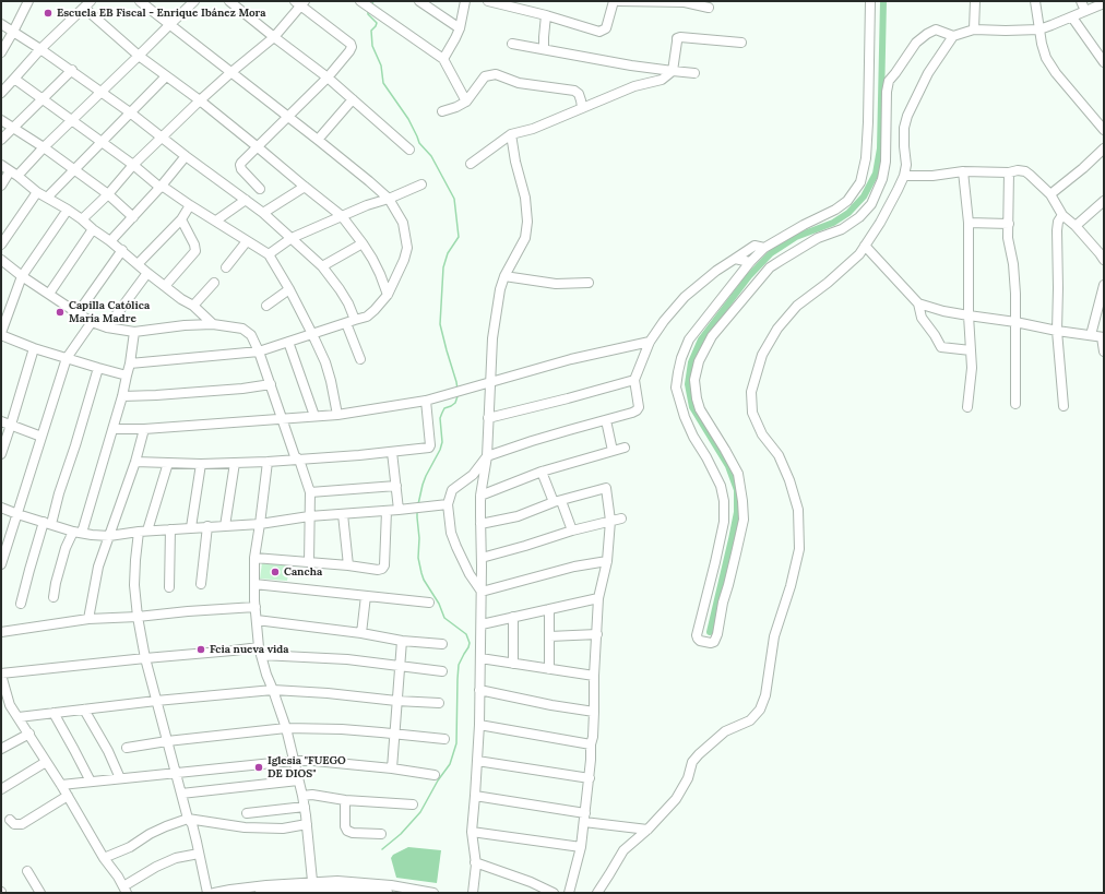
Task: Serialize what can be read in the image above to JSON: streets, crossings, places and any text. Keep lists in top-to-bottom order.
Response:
{
  "places": [
    "Escuela EB Fiscal - Enrique Ibánez Mora",
    "Capilla Católica María Madre",
    "Cancha",
    "Fcia nueva vida",
    "Iglesia \"FUEGO DE DIOS\""
  ]
}
